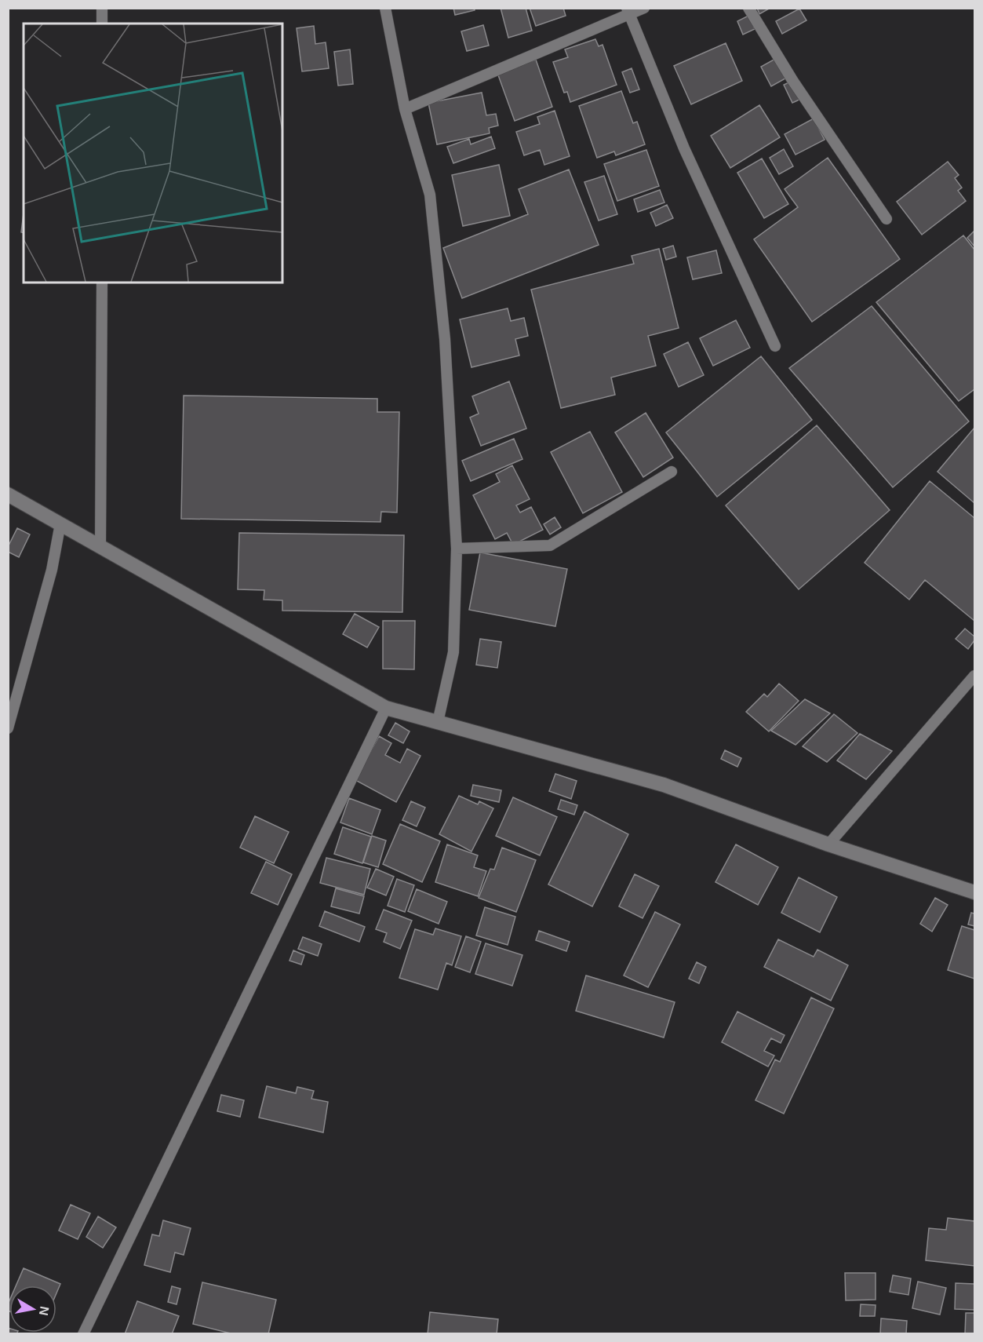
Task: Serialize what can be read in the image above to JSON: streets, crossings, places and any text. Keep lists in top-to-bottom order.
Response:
{
  "north": "right"
}
